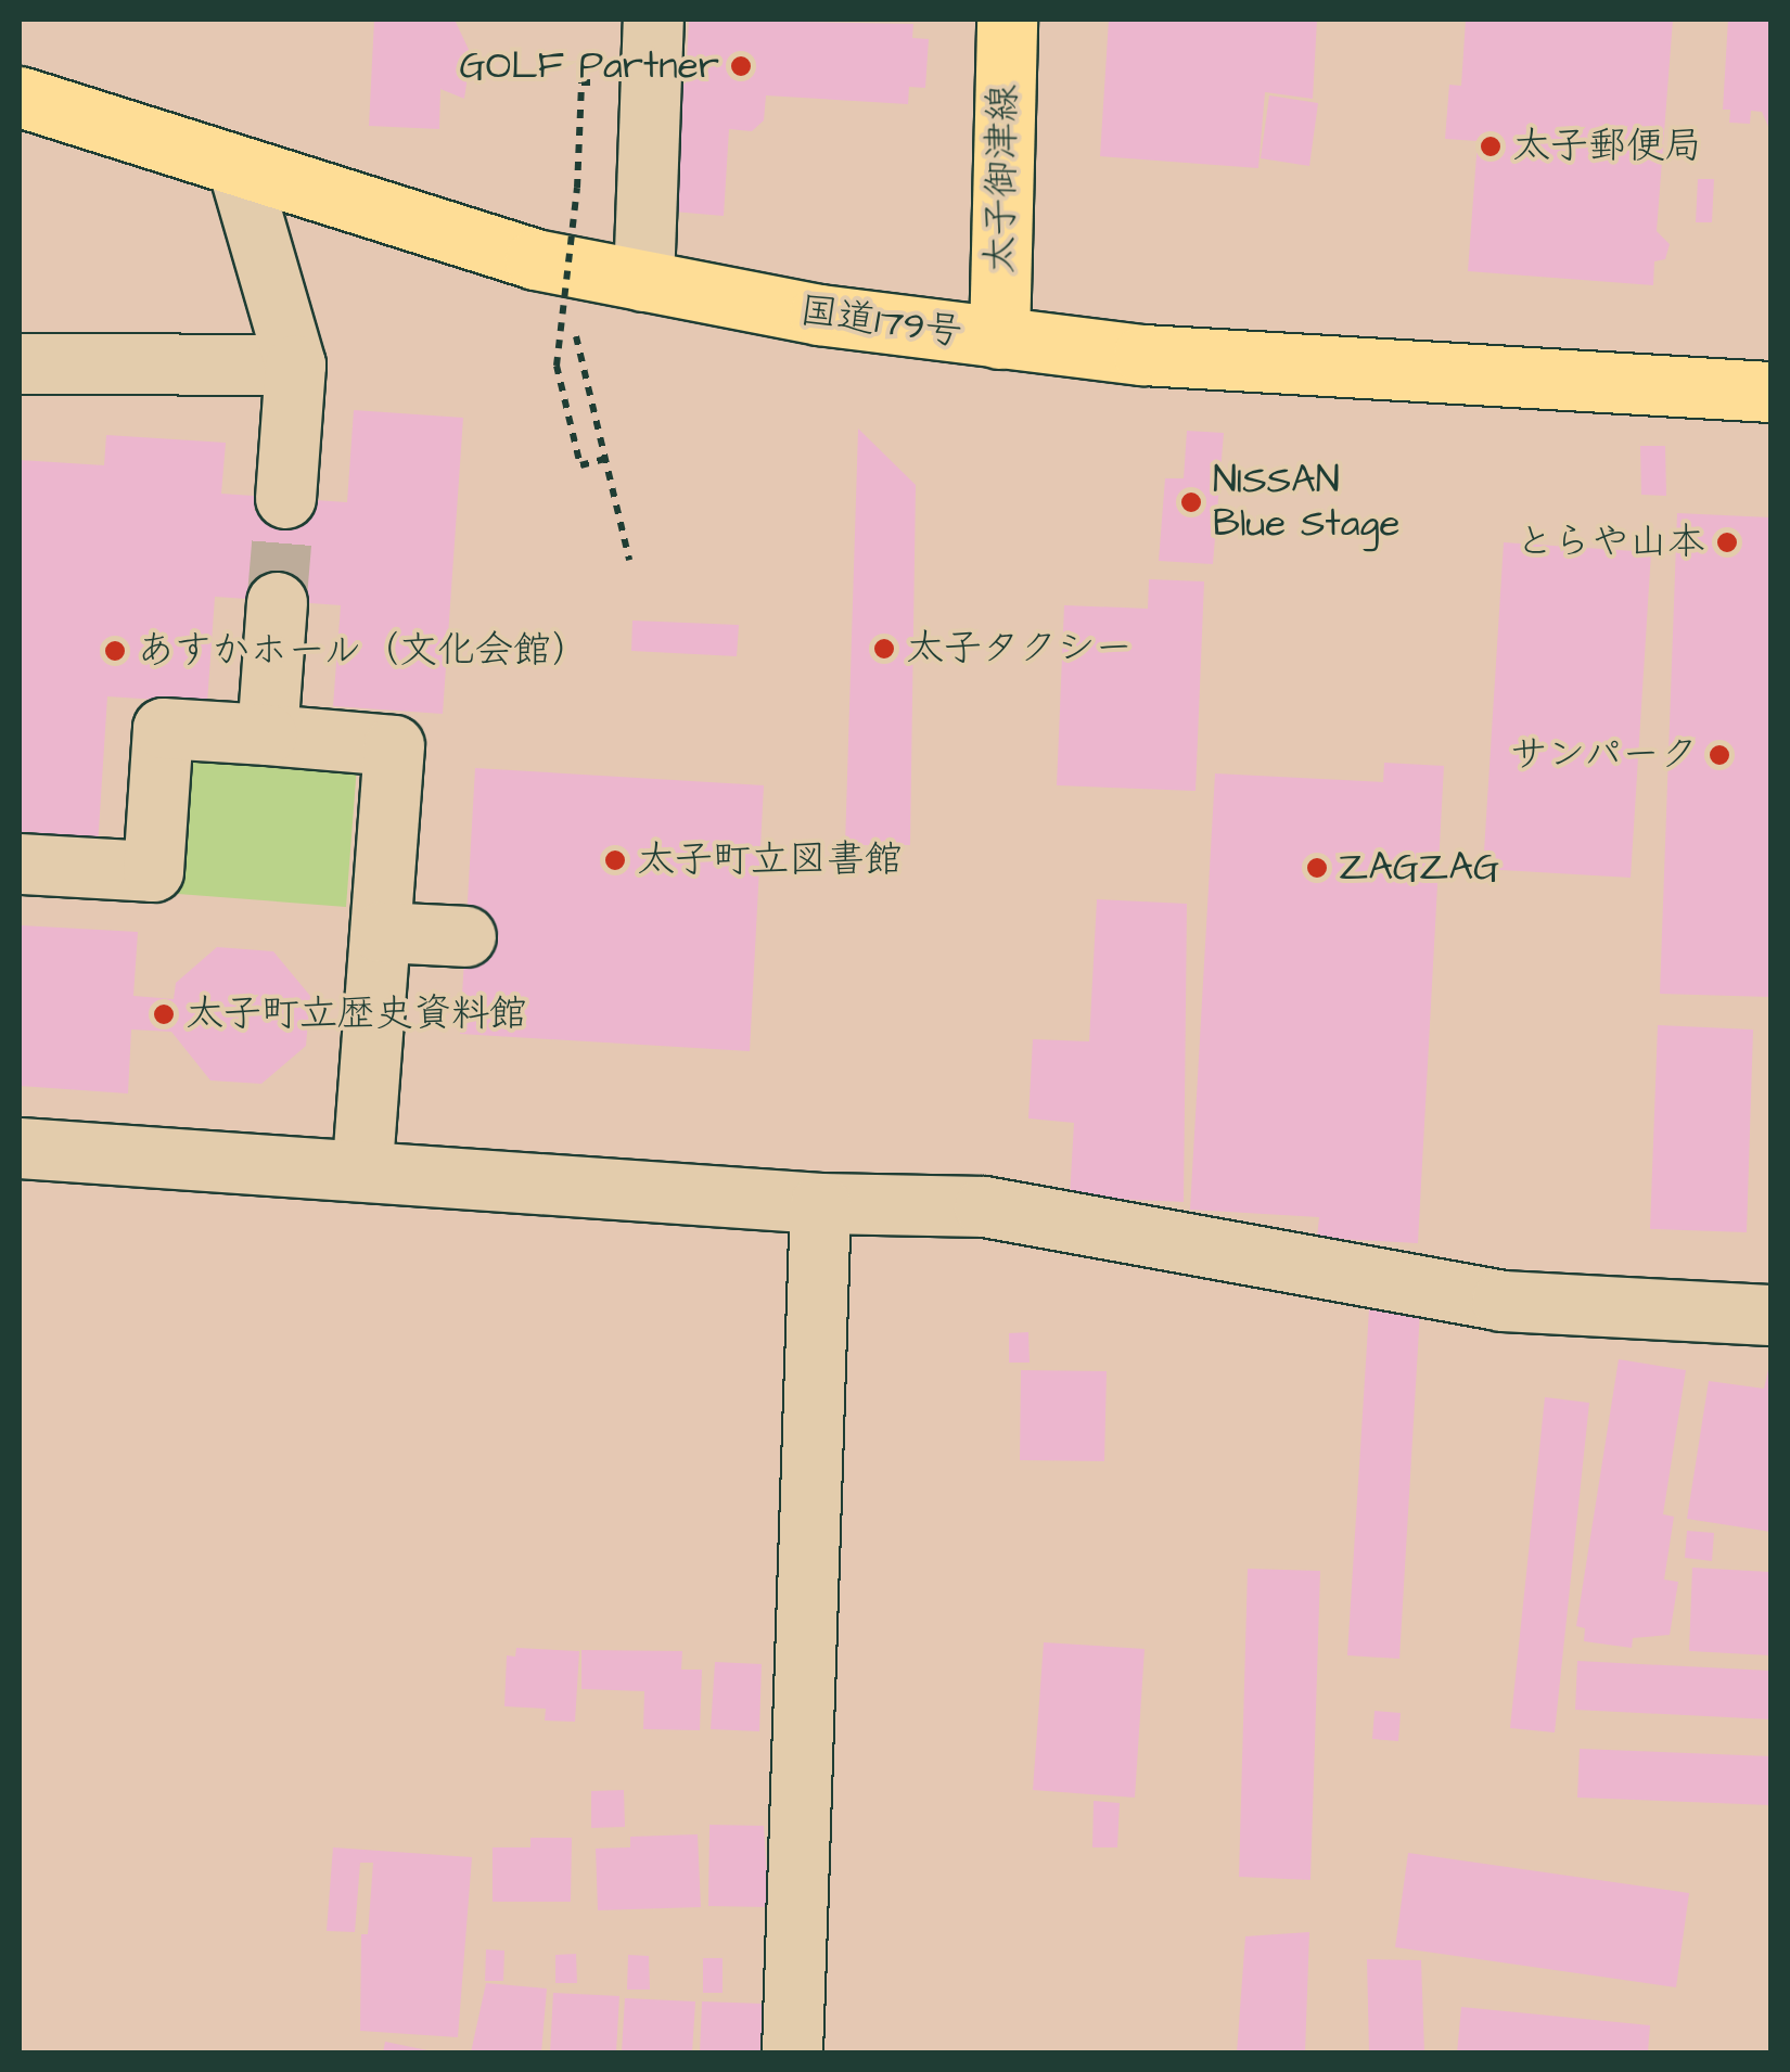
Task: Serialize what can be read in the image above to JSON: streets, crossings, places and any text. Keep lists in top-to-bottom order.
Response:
{
  "streets": {
    "main road": ["太子御津線", "国道179号"]
  },
  "crossings": [
    ["太子御津線", "国道179号"]
  ],
  "places": [
    "GOLF Partner",
    "太子郵便局",
    "NISSAN Blue Stage",
    "とらや山本",
    "太子タクシー",
    "あすかホール（文化会館）",
    "サンパーク",
    "太子町立図書館",
    "ZAGZAG",
    "太子町立歴史資料館"
  ]
}
